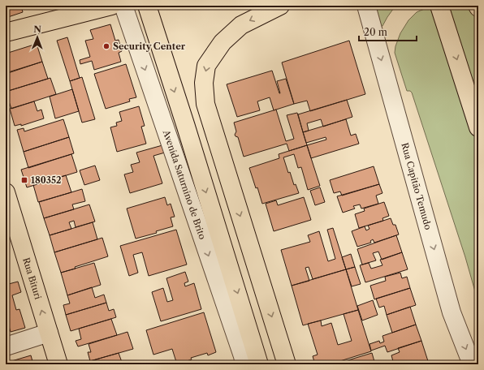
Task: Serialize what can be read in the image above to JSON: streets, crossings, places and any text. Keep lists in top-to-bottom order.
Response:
{
  "streets": {
    "main road": ["Rua Bituri"],
    "street": ["Avenida Saturnino de Brito", "Rua Capitão Temudo"]
  },
  "one_way": ["Avenida Saturnino de Brito", "Rua Capitão Temudo", "Rua Bituri"],
  "places": {
    "other": ["Security Center"],
    "transit": ["180352"]
  },
  "scale_bar": "20 m",
  "north": "top"
}
